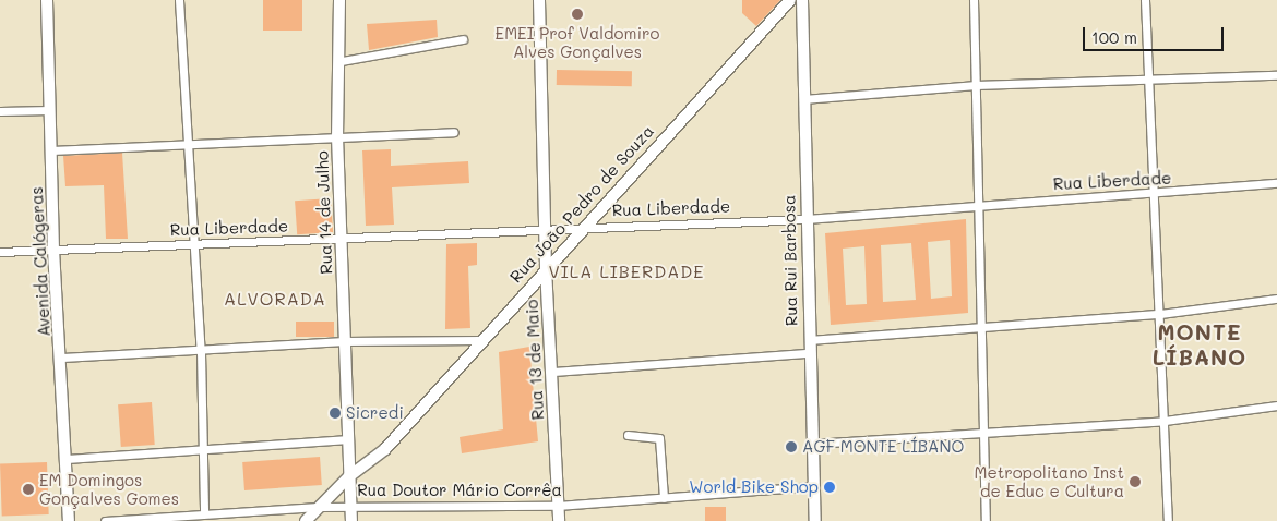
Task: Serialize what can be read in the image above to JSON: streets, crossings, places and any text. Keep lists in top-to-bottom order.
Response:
{
  "streets": {
    "main road": [
      "Rua João Pedro de Souza",
      "Rua 14 de Julho",
      "Rua Rui Barbosa",
      "Avenida Calógeras",
      "Rua 13 de Maio"
    ],
    "street": ["Rua Liberdade", "Rua Doutor Mário Corrêa"]
  },
  "crossings": [
    ["Rua Liberdade", "Rua João Pedro de Souza"],
    ["Rua Liberdade", "Rua 14 de Julho"],
    ["Rua Liberdade", "Rua Rui Barbosa"],
    ["Rua Liberdade", "Avenida Calógeras"],
    ["Rua Liberdade", "Rua 13 de Maio"],
    ["Rua João Pedro de Souza", "Rua 14 de Julho"],
    ["Rua João Pedro de Souza", "Rua 13 de Maio"],
    ["Rua João Pedro de Souza", "Rua Doutor Mário Corrêa"],
    ["Rua 14 de Julho", "Rua Doutor Mário Corrêa"],
    ["Rua Rui Barbosa", "Rua Doutor Mário Corrêa"],
    ["Rua 13 de Maio", "Rua Doutor Mário Corrêa"]
  ],
  "districts": ["VILA LIBERDADE", "ALVORADA", "MONTE LÍBANO"],
  "places": [
    "EMEI Prof Valdomiro Alves Gonçalves",
    "Sicredi",
    "AGF MONTE LÍBANO",
    "Metropolitano Inst de Educ e Cultura",
    "World Bike Shop",
    "EM Domingos Gonçalves Gomes"
  ],
  "scale_bar": "100 m"
}
